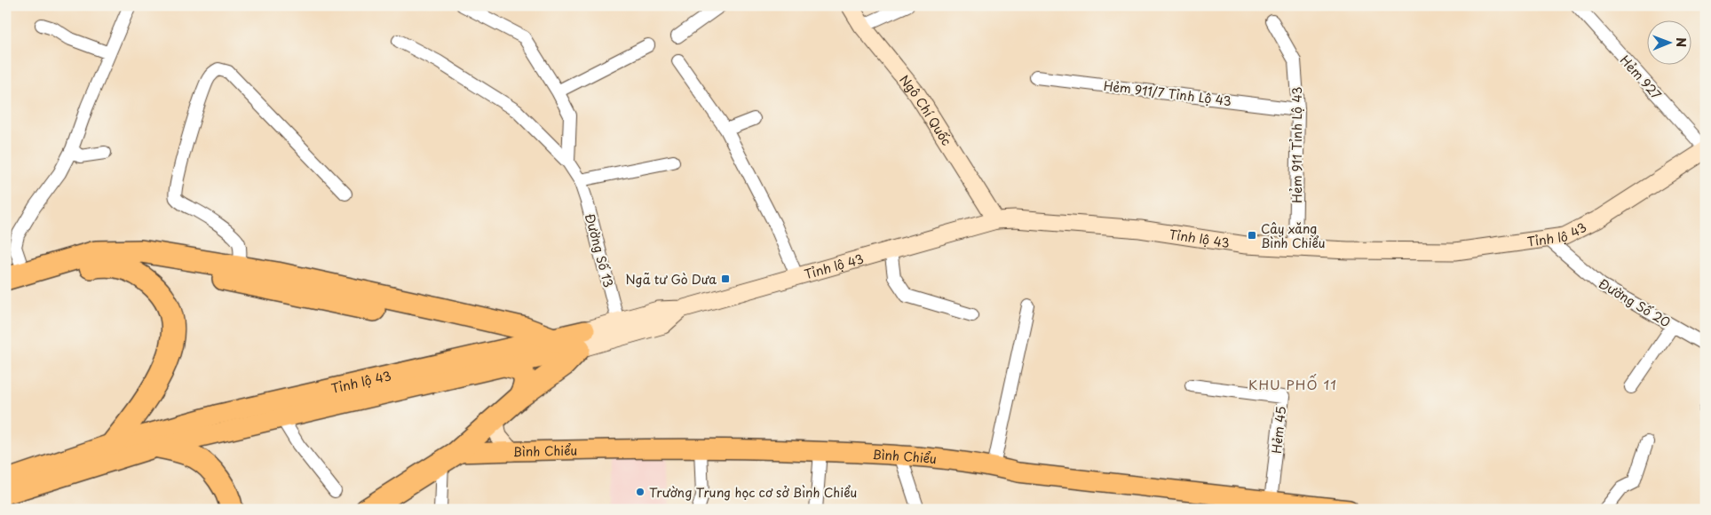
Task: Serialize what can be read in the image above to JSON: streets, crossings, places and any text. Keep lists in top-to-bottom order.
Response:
{
  "streets": {
    "main road": ["Ngô Chí Quốc", "Tỉnh lộ 43", "Bình Chiểu"],
    "street": [
      "Hẻm 927",
      "Hẻm 911/7 Tỉnh Lộ 43",
      "Hẻm 911 Tỉnh Lộ 43",
      "Đường Số 13",
      "Đường Số 20",
      "Hẻm 45"
    ]
  },
  "crossings": [
    ["Hẻm 927", "Tỉnh lộ 43"],
    ["Hẻm 911/7 Tỉnh Lộ 43", "Hẻm 911 Tỉnh Lộ 43"],
    ["Ngô Chí Quốc", "Tỉnh lộ 43"],
    ["Hẻm 911 Tỉnh Lộ 43", "Tỉnh lộ 43"],
    ["Tỉnh lộ 43", "Đường Số 13"],
    ["Tỉnh lộ 43", "Đường Số 20"],
    ["Hẻm 45", "Bình Chiểu"]
  ],
  "districts": ["KHU PHỐ 11"],
  "places": {
    "transit": ["Cây xăng Bình Chiểu", "Ngã tư Gò Dưa"],
    "other": ["Trường Trung học cơ sở Bình Chiểu"]
  },
  "north": "right"
}
